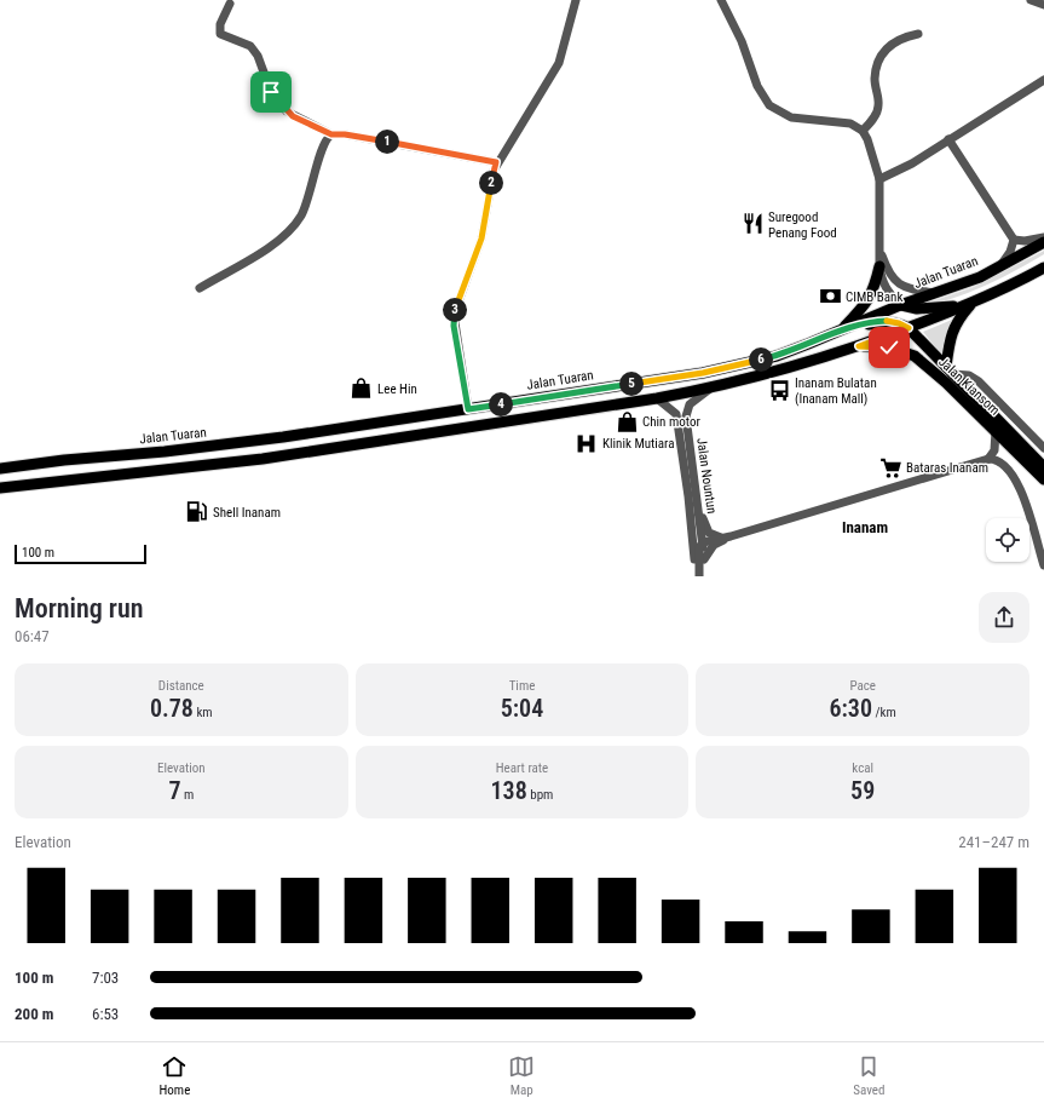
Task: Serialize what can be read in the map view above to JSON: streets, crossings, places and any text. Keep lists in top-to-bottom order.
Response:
{
  "streets": {
    "main road": ["Jalan Tuaran", "Jalan Kiansom"],
    "street": ["Jalan Nountun"]
  },
  "districts": ["Inanam"],
  "places": {
    "restaurant": ["Suregood Penang Food"],
    "bank": ["CIMB Bank"],
    "shop": ["Lee Hin", "Chin motor"],
    "bus stop": ["Inanam Bulatan (Inanam Mall)"],
    "hospital": ["Klinik Mutiara"],
    "supermarket": ["Bataras Inanam"],
    "fuel station": ["Shell Inanam"]
  },
  "scale_bar": "100 m",
  "page": {
    "pins": [
      "1",
      "2",
      "3",
      "6",
      "5",
      "4"
    ],
    "scale": "100 m",
    "heading": ["Morning run", "06:47"],
    "stats": [
      ["Distance", "0.78 km"],
      ["Time", "5:04"],
      ["Pace", "6:30 /km"],
      ["Elevation", "7 m"],
      ["Heart rate", "138 bpm"],
      ["kcal", "59"]
    ],
    "chart": ["Elevation", "241–247 m"],
    "list": [
      {
        "name": "100 m",
        "note": "7:03"
      },
      {
        "name": "200 m",
        "note": "6:53"
      }
    ],
    "tabs": ["Home", "Map", "Saved"]
  }
}
